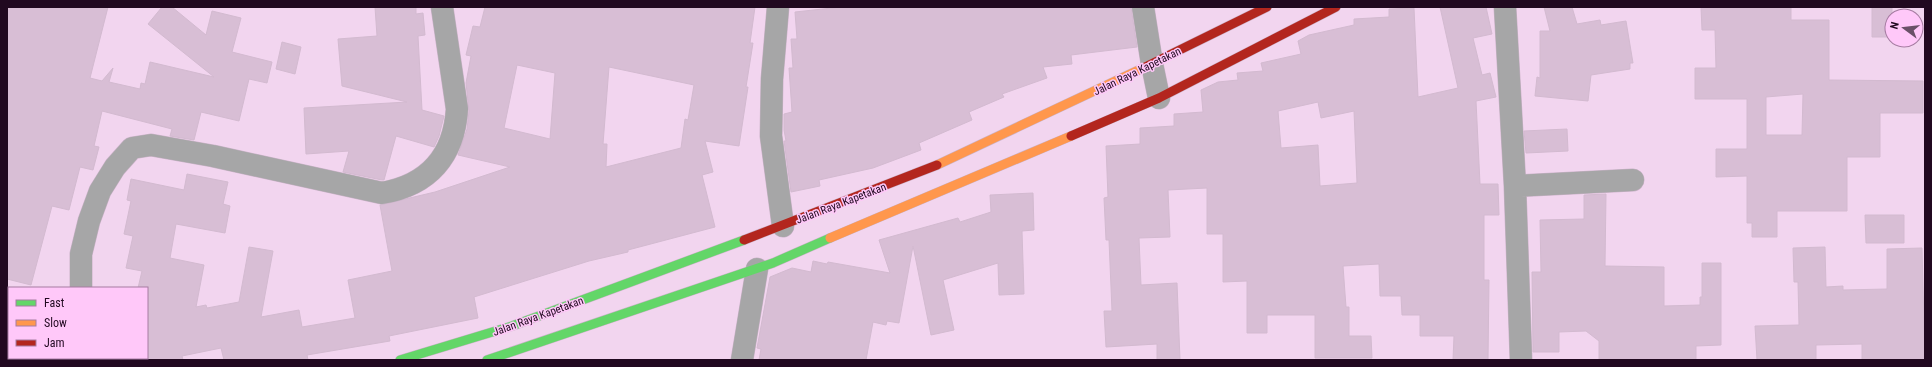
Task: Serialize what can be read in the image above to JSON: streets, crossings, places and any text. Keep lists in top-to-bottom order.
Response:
{
  "streets": {
    "highway": ["Jalan Raya Kapetakan"]
  },
  "legend": ["Fast", "Slow", "Jam"],
  "north": "left"
}
